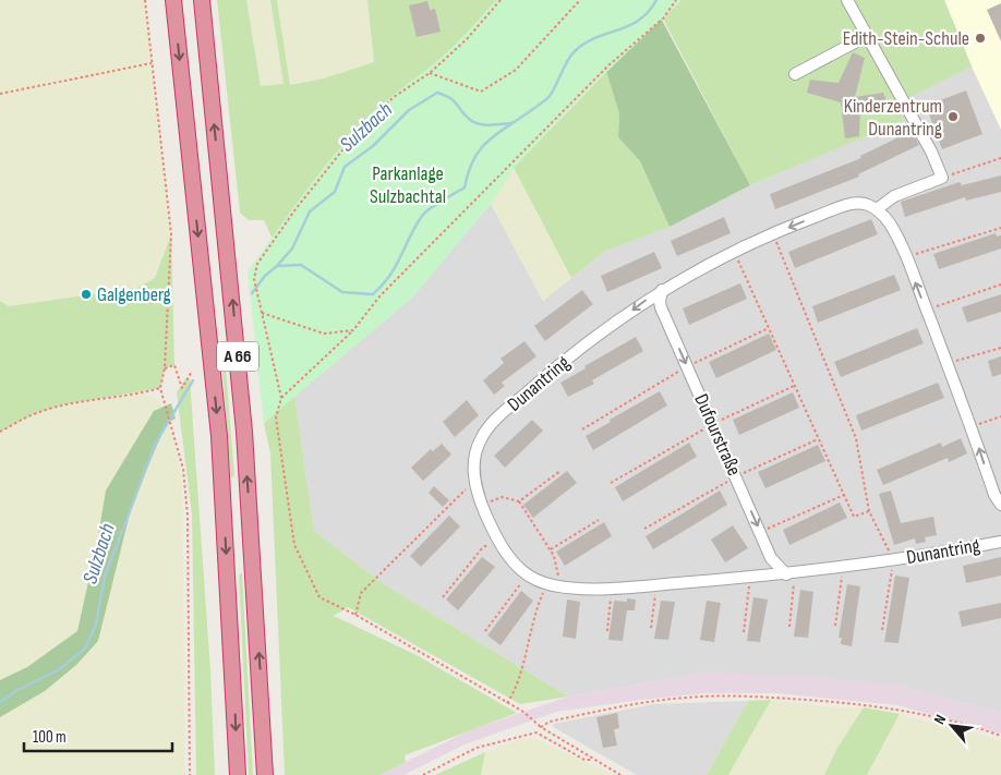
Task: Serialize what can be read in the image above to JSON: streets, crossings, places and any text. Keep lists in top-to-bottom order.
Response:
{
  "streets": {
    "highway": ["A 66"],
    "street": ["Dunantring", "Dufourstraße"]
  },
  "crossings": [
    ["Dunantring", "Dufourstraße"]
  ],
  "one_way": ["Dufourstraße"],
  "water": ["Sulzbach"],
  "parks": ["Parkanlage Sulzbachtal"],
  "places": ["Edith-Stein-Schule", "Kinderzentrum Dunantring", "Galgenberg"],
  "scale_bar": "100 m",
  "north": "top left"
}
